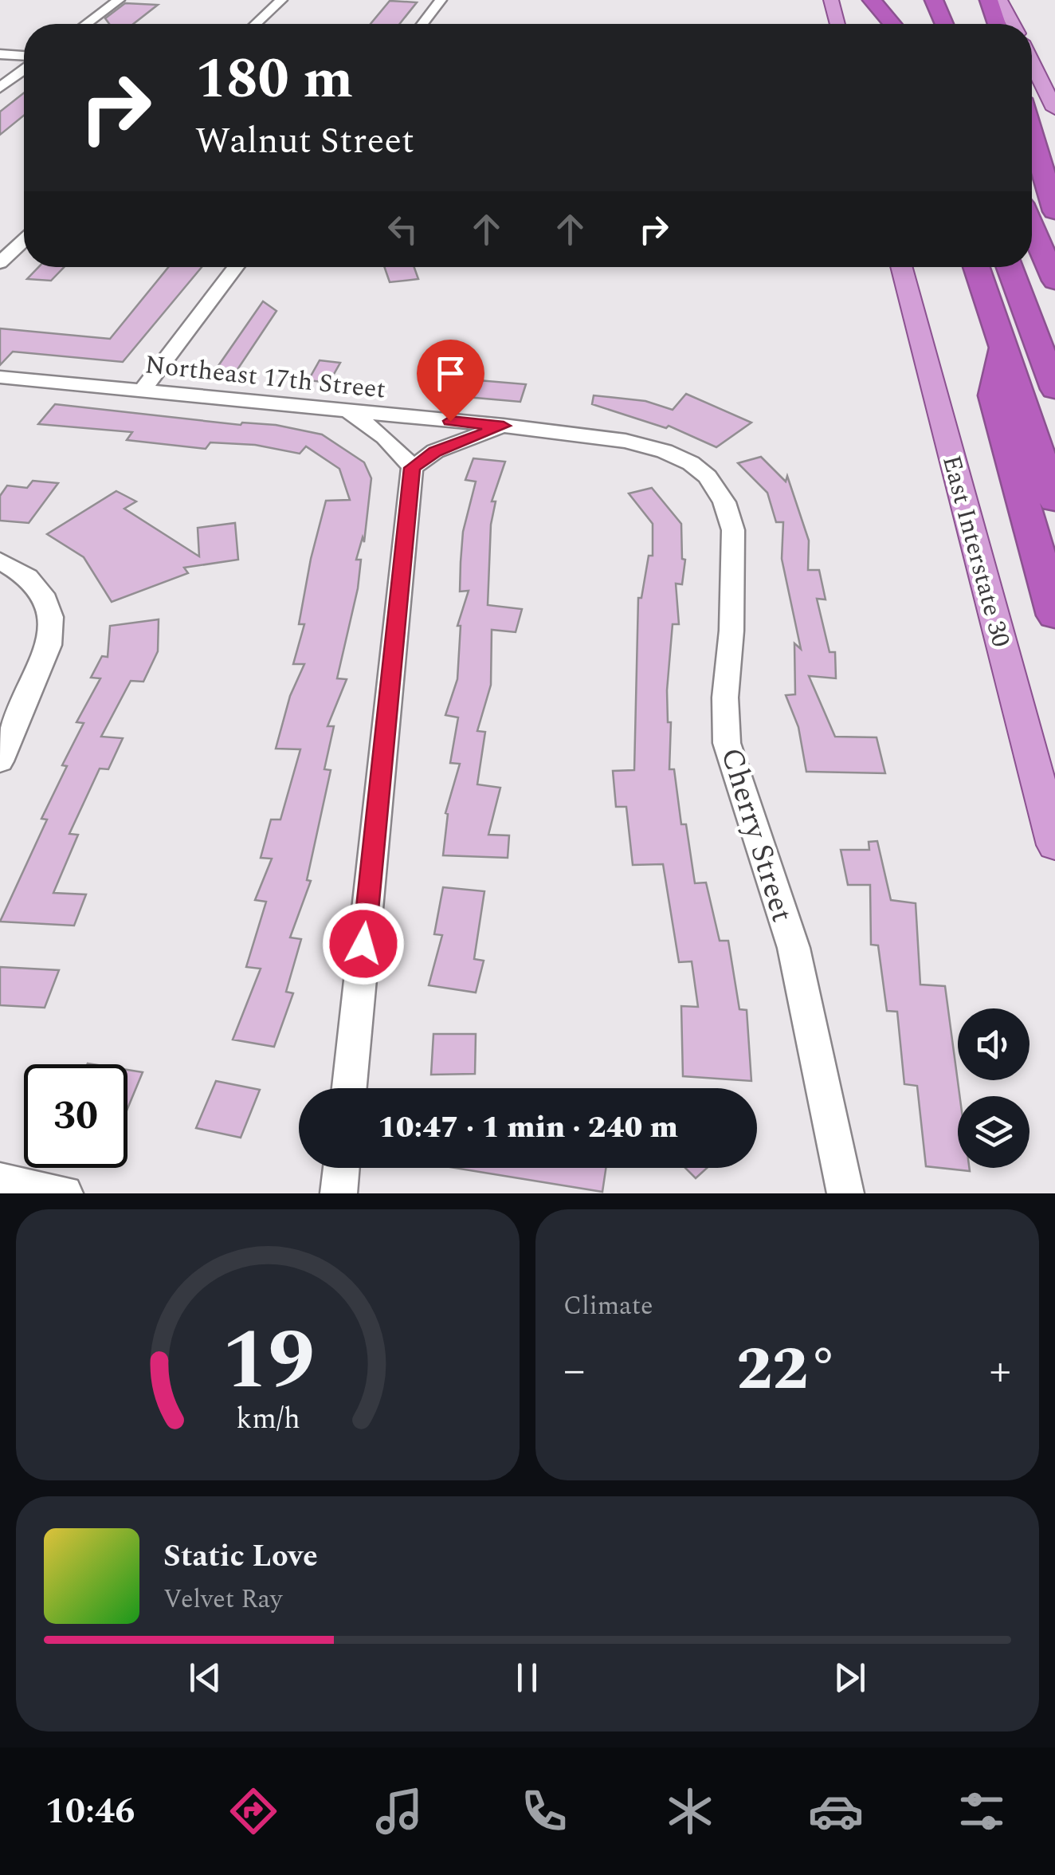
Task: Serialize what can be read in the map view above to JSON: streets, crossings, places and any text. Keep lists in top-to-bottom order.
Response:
{
  "streets": {
    "main road": ["East Interstate 30"],
    "street": ["Northeast 17th Street", "Cherry Street"]
  },
  "crossings": [
    ["Northeast 17th Street", "Cherry Street"]
  ],
  "page": {
    "turn": ["180 m", "Walnut Street"],
    "limit": "30",
    "trip": "10:47 · 1 min · 240 m",
    "tile": "Climate",
    "heat": ["−", "22°", "+"],
    "song": ["Static Love", "Velvet Ray"],
    "tabs": "10:46",
    "gauge": ["19", "km/h"]
  }
}
